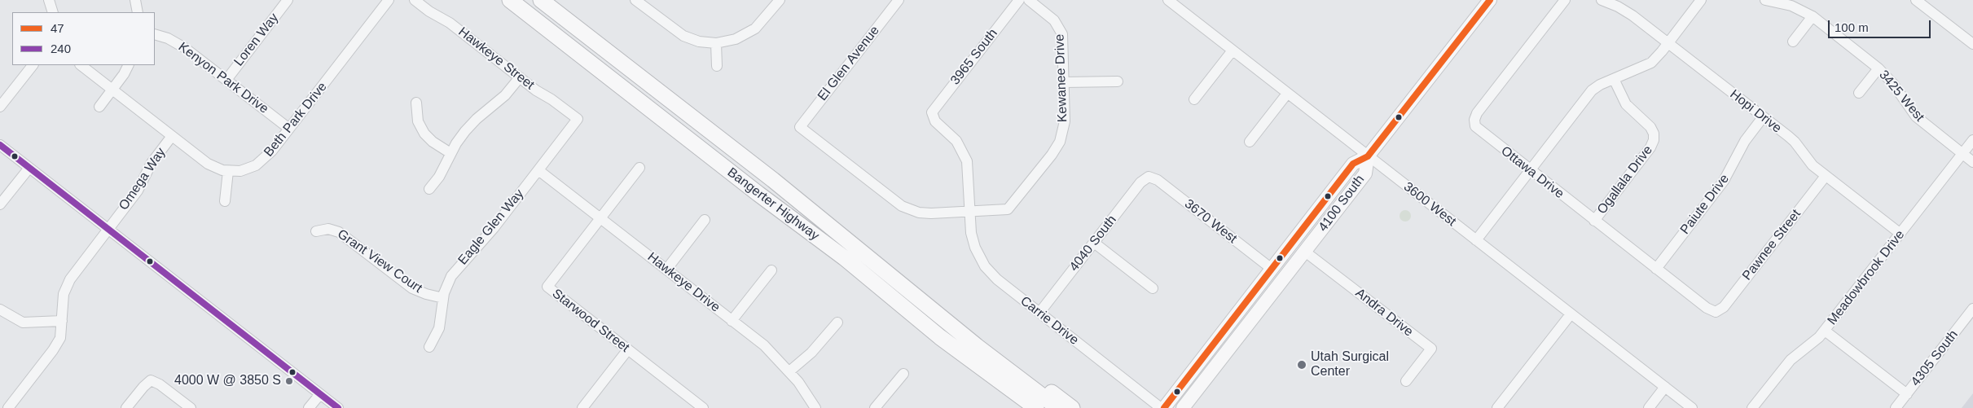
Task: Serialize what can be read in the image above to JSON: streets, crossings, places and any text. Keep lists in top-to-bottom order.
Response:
{
  "streets": {
    "highway": ["Bangerter Highway"],
    "main road": ["4100 South"],
    "street": [
      "Loren Way",
      "3965 South",
      "Hawkeye Street",
      "El Glen Avenue",
      "Kenyon Park Drive",
      "Kewanee Drive",
      "3425 West",
      "Hopi Drive",
      "Beth Park Drive",
      "Ottawa Drive",
      "Omega Way",
      "Ogallala Drive",
      "3600 West",
      "Paiute Drive",
      "3670 West",
      "Eagle Glen Way",
      "4040 South",
      "Pawnee Street",
      "Grant View Court",
      "Meadowbrook Drive",
      "Hawkeye Drive",
      "Andra Drive",
      "Starwood Street",
      "Carrie Drive",
      "4305 South"
    ]
  },
  "crossings": [
    ["Loren Way", "Kenyon Park Drive"],
    ["3965 South", "Carrie Drive"],
    ["Hawkeye Street", "Eagle Glen Way"],
    ["El Glen Avenue", "Kewanee Drive"],
    ["Kenyon Park Drive", "Beth Park Drive"],
    ["Kewanee Drive", "Carrie Drive"],
    ["3425 West", "Meadowbrook Drive"],
    ["Hopi Drive", "Paiute Drive"],
    ["Hopi Drive", "Pawnee Street"],
    ["Hopi Drive", "Meadowbrook Drive"],
    ["Beth Park Drive", "Omega Way"],
    ["Ottawa Drive", "Ogallala Drive"],
    ["Ottawa Drive", "Paiute Drive"],
    ["Ottawa Drive", "Pawnee Street"],
    ["4100 South", "3600 West"],
    ["4100 South", "3670 West"],
    ["4100 South", "Andra Drive"],
    ["4100 South", "Carrie Drive"],
    ["3670 West", "4040 South"],
    ["Eagle Glen Way", "Grant View Court"],
    ["Eagle Glen Way", "Hawkeye Drive"],
    ["4040 South", "Carrie Drive"],
    ["Hawkeye Drive", "Starwood Street"]
  ],
  "places": ["Utah Surgical Center", "4000 W @ 3850 S"],
  "lines": ["transit line 47", "transit line 240"],
  "legend": ["47", "240"],
  "scale_bar": "100 m"
}
